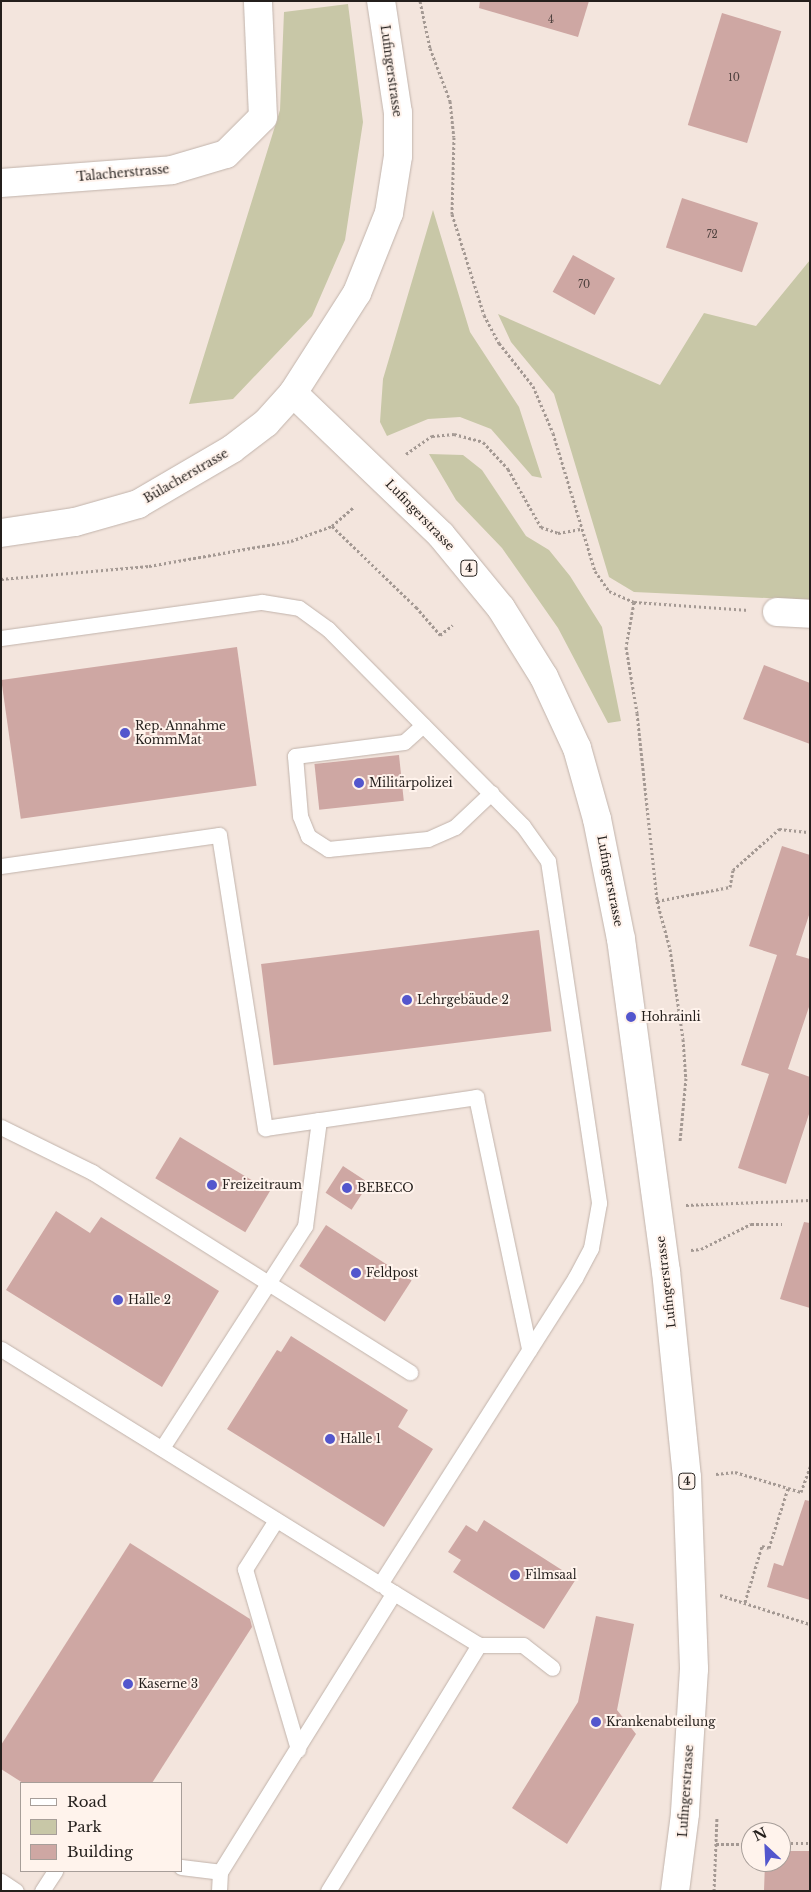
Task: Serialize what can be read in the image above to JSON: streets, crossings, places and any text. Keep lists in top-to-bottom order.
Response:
{
  "streets": {
    "main road": [
      "Lufingerstrasse",
      "Talacherstrasse",
      "Bülacherstrasse",
      "4"
    ]
  },
  "crossings": [
    ["Lufingerstrasse", "Bülacherstrasse"]
  ],
  "places": [
    "Rep. Annahme KommMat",
    "Militärpolizei",
    "Lehrgebäude 2",
    "Hohrainli",
    "Freizeitraum",
    "BEBECO",
    "Feldpost",
    "Halle 2",
    "Halle 1",
    "Filmsaal",
    "Kaserne 3",
    "Krankenabteilung"
  ],
  "house_numbers": [
    "4",
    "10",
    "72",
    "70"
  ],
  "legend": ["Road", "Park", "Building"],
  "north": "top left"
}
